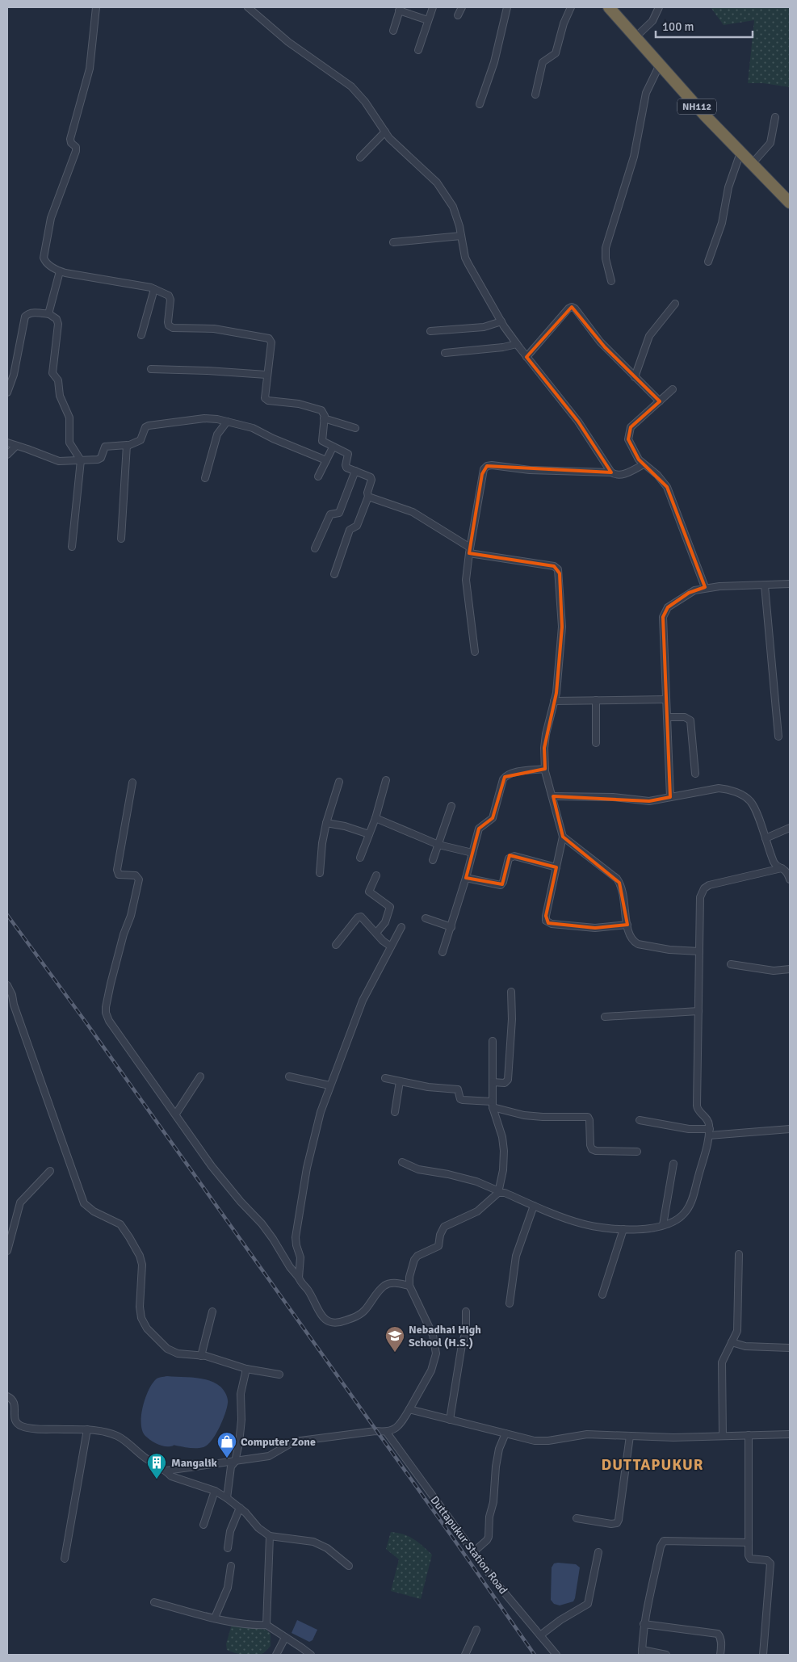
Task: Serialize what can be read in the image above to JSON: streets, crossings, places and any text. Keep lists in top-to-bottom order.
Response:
{
  "streets": {
    "highway": ["NH112"],
    "street": ["Duttapukur Station Road"]
  },
  "districts": ["DUTTAPUKUR"],
  "places": {
    "school or university": ["Nebadhai High School (H.S.)"],
    "shop": ["Computer Zone"],
    "building": ["Mangalik"]
  },
  "scale_bar": "100 m"
}
